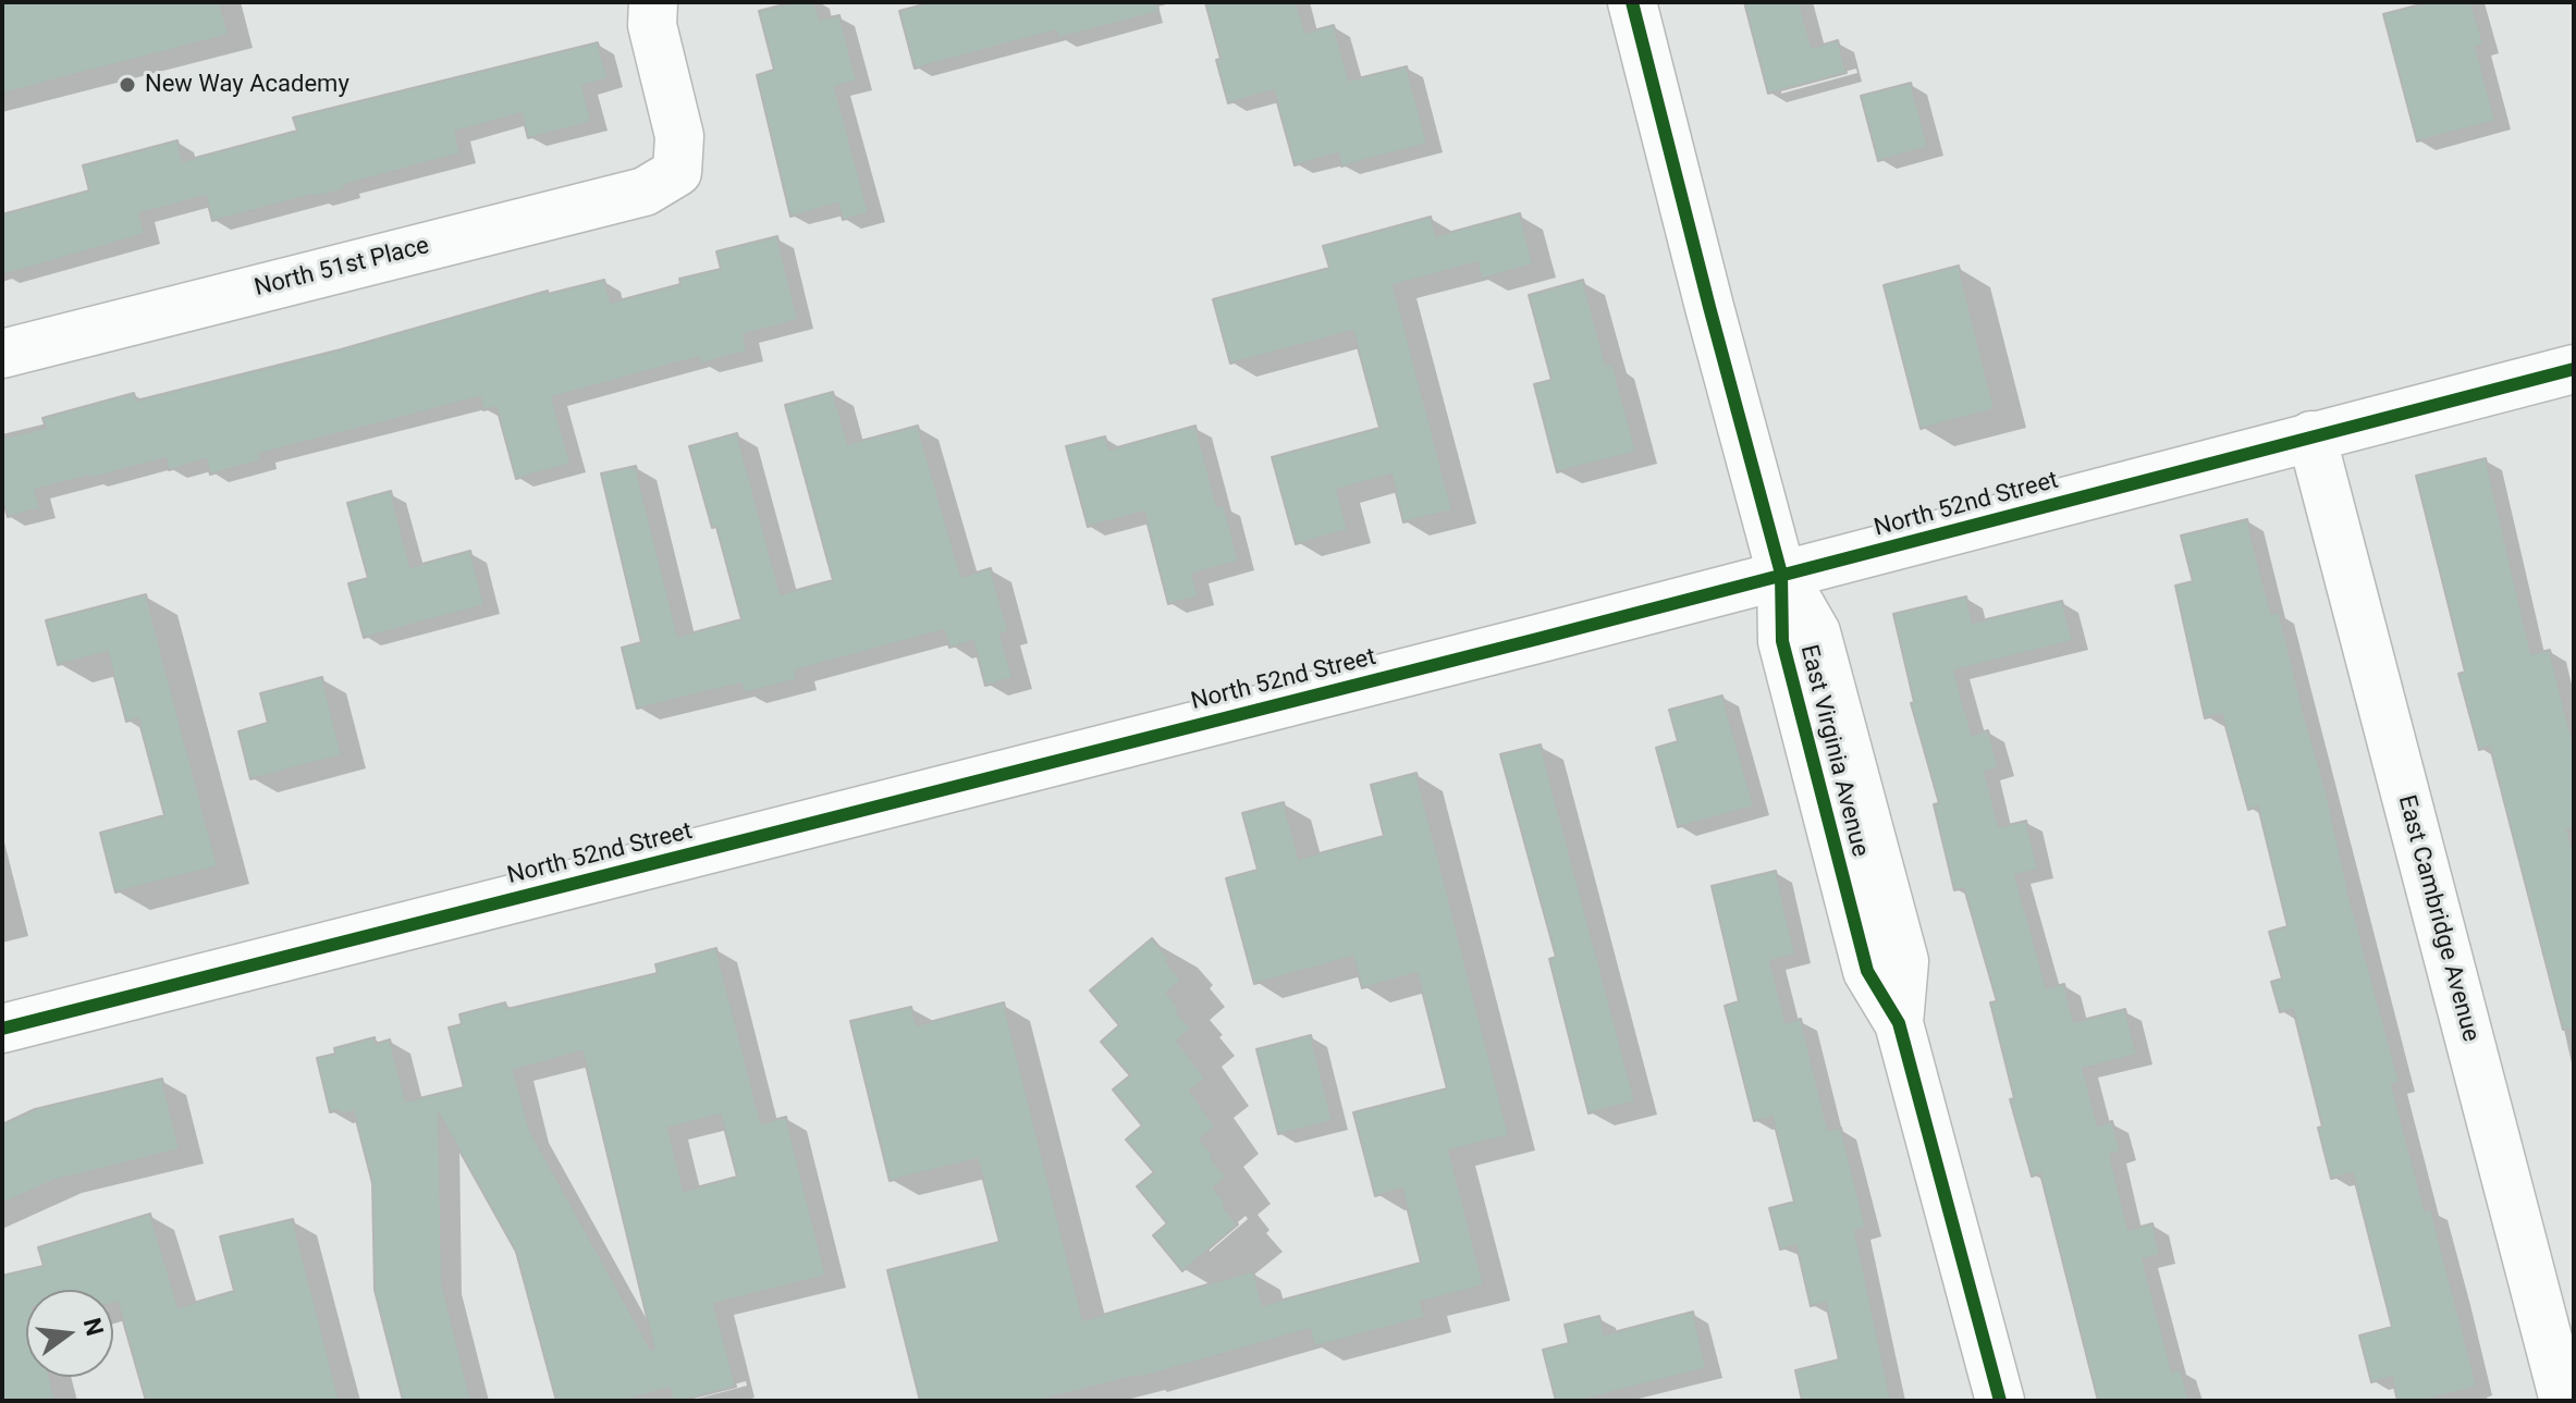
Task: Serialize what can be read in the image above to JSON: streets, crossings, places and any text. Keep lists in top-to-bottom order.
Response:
{
  "streets": {
    "street": [
      "North 51st Place",
      "North 52nd Street",
      "East Virginia Avenue",
      "East Cambridge Avenue"
    ]
  },
  "crossings": [
    ["North 52nd Street", "East Virginia Avenue"],
    ["North 52nd Street", "East Cambridge Avenue"]
  ],
  "places": ["New Way Academy"],
  "north": "right"
}
